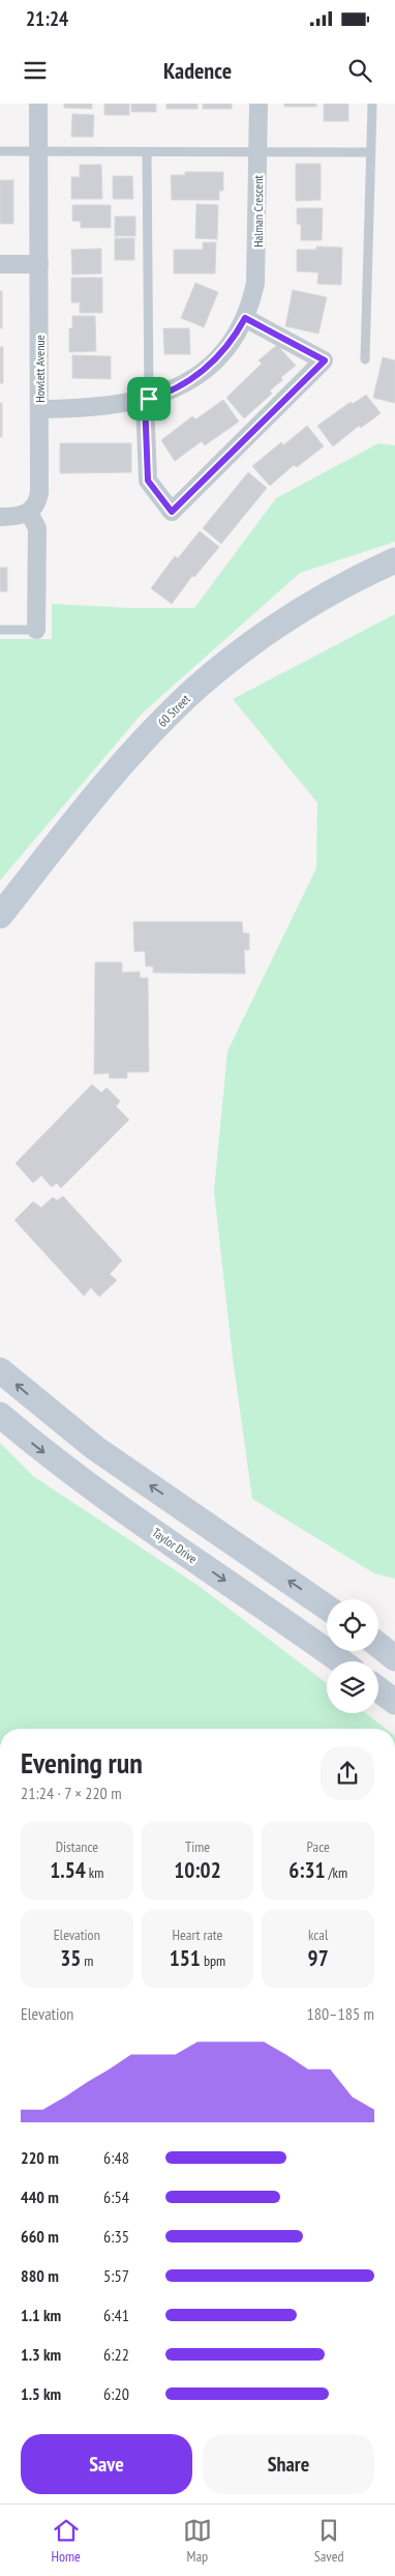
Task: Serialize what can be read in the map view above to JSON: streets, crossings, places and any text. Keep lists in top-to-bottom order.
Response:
{
  "streets": {
    "main road": ["60 Street", "Taylor Drive"],
    "street": ["Halman Crescent", "Howlett Avenue"]
  },
  "crossings": [
    ["Halman Crescent", "Howlett Avenue"]
  ],
  "page": {
    "status": "21:24",
    "header": "Kadence",
    "heading": ["Evening run", "21:24 · 7 × 220 m"],
    "stats": [
      ["Distance", "1.54 km"],
      ["Time", "10:02"],
      ["Pace", "6:31 /km"],
      ["Elevation", "35 m"],
      ["Heart rate", "151 bpm"],
      ["kcal", "97"]
    ],
    "chart": ["Elevation", "180–185 m"],
    "list": [
      {
        "name": "220 m",
        "note": "6:48"
      },
      {
        "name": "440 m",
        "note": "6:54"
      },
      {
        "name": "660 m",
        "note": "6:35"
      },
      {
        "name": "880 m",
        "note": "5:57"
      },
      {
        "name": "1.1 km",
        "note": "6:41"
      },
      {
        "name": "1.3 km",
        "note": "6:22"
      },
      {
        "name": "1.5 km",
        "note": "6:20"
      }
    ],
    "buttons": ["Save", "Share"],
    "tabs": ["Home", "Map", "Saved"]
  }
}
